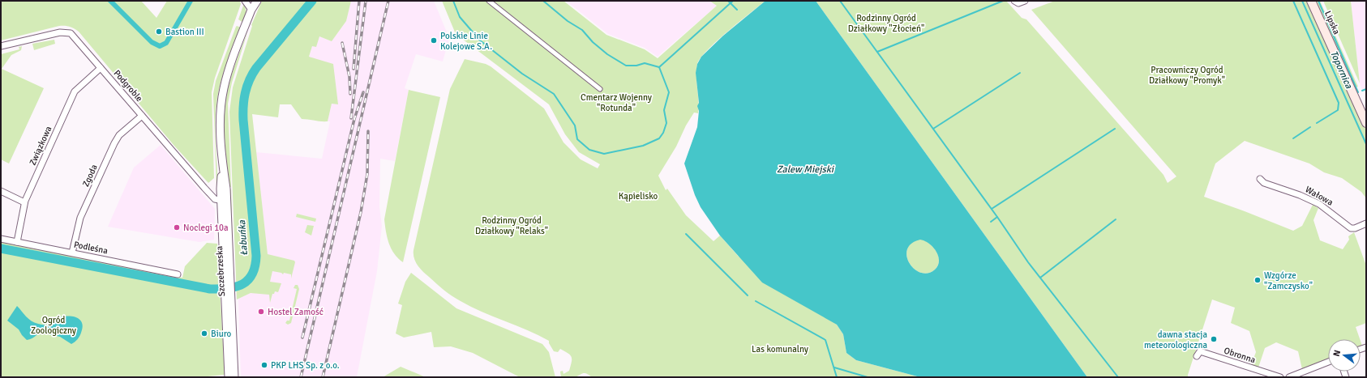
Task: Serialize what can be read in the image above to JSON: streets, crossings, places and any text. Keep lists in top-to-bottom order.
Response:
{
  "streets": {
    "main road": ["Lipska"],
    "street": [
      "Podgroble",
      "Związkowa",
      "Zgoda",
      "Wałowa",
      "Podleśna",
      "Szczebrzeska",
      "Obronna"
    ]
  },
  "crossings": [
    ["Podgroble", "Związkowa"],
    ["Podgroble", "Zgoda"],
    ["Podgroble", "Szczebrzeska"],
    ["Związkowa", "Podleśna"],
    ["Zgoda", "Podleśna"]
  ],
  "water": ["Topornica", "Zalew Miejski", "Łabuńka"],
  "parks": [
    "Rodzinny Ogród Działkowy \"Złocień\"",
    "Pracowniczy Ogród Działkowy \"Promyk\"",
    "Cmentarz Wojenny \"Rotunda\"",
    "Kąpielisko",
    "Rodzinny Ogród Działkowy \"Relaks\"",
    "Ogród Zoologiczny",
    "Las komunalny"
  ],
  "places": [
    "Bastion III",
    "Polskie Linie Kolejowe S.A.",
    "Noclegi 10a",
    "Wzgórze \"Zamczysko\"",
    "Hostel Zamość",
    "Biuro",
    "dawna stacja meteorologiczna",
    "PKP LHS Sp. z o.o."
  ],
  "north": "left"
}
